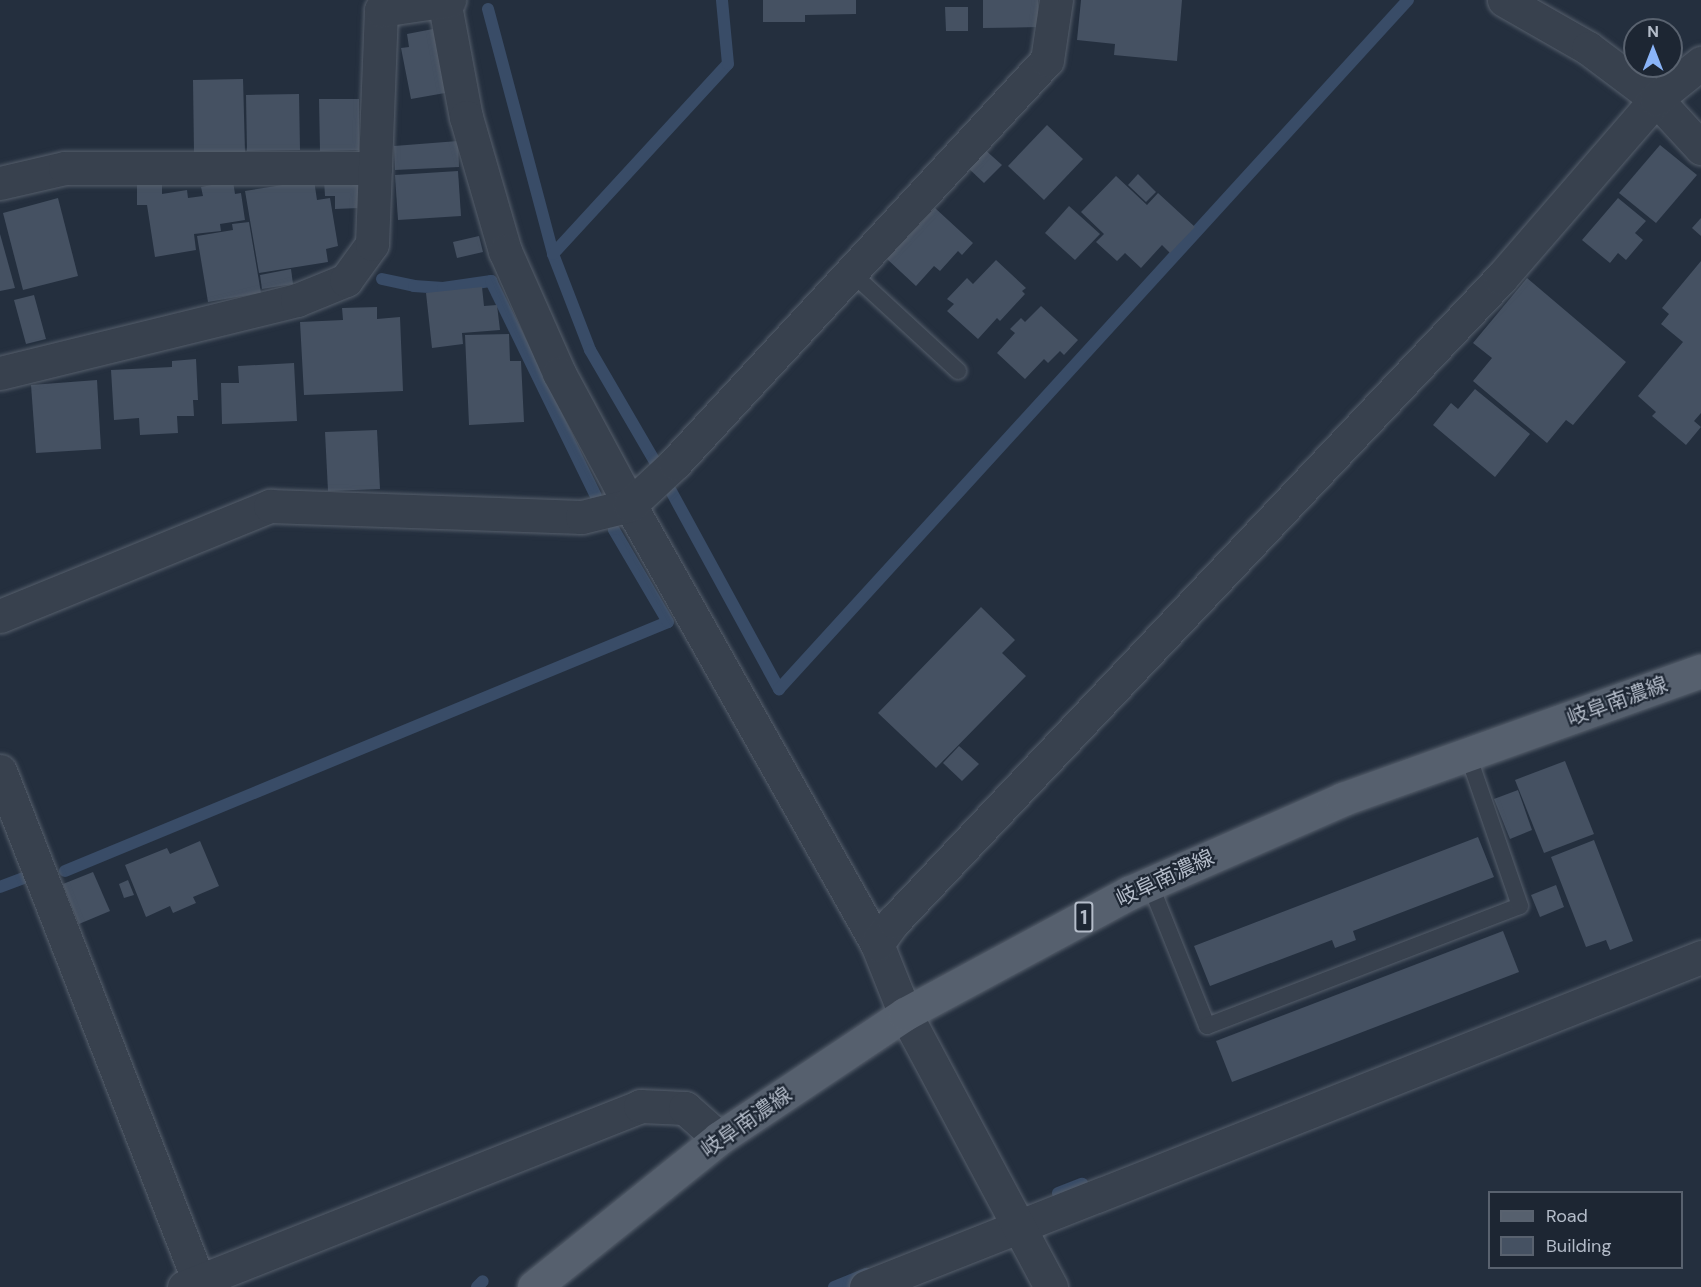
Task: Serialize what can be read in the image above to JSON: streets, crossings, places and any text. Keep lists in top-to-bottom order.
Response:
{
  "streets": {
    "main road": ["岐阜南濃線", "1"]
  },
  "legend": ["Road", "Building"],
  "north": "top"
}
